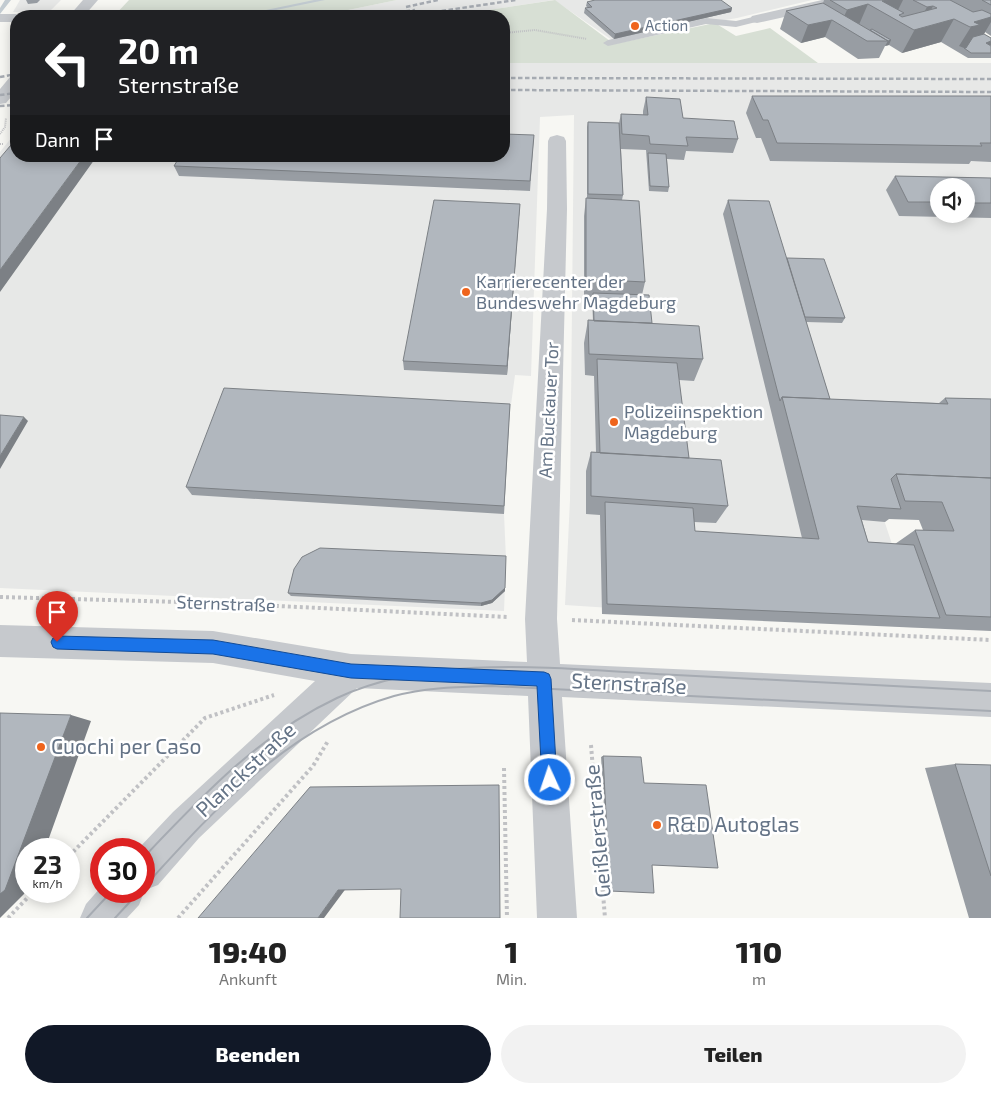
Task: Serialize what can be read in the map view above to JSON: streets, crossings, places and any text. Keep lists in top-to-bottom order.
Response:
{
  "streets": {
    "street": ["Am Buckauer Tor", "Sternstraße", "Planckstraße"],
    "path": ["Geißlerstraße"]
  },
  "crossings": [
    ["Am Buckauer Tor", "Sternstraße"],
    ["Sternstraße", "Planckstraße"]
  ],
  "places": [
    "Action",
    "Karrierecenter der Bundeswehr Magdeburg",
    "Polizeiinspektion Magdeburg",
    "Cuochi per Caso",
    "R&D Autoglas"
  ],
  "page": {
    "turn": ["20 m", "Sternstraße"],
    "then": "Dann",
    "speed": "23 km/h",
    "limit": "30",
    "eta": [
      "19:40",
      "Ankunft",
      "1",
      "Min.",
      "110",
      "m"
    ],
    "buttons": ["Beenden", "Teilen"]
  }
}
